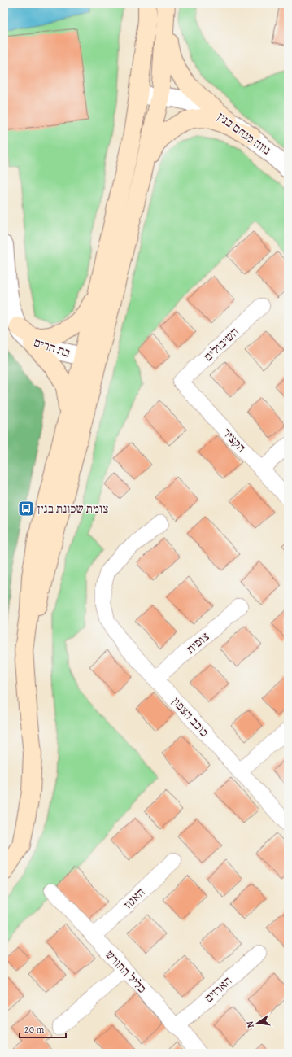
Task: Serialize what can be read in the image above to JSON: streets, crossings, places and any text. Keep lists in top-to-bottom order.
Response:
{
  "streets": {
    "street": [
      "נווה מנחם בגין",
      "השיבולים",
      "בת הרים",
      "הקציר",
      "צופית",
      "כוכב הצפון",
      "האגוז",
      "כליל החורש",
      "הארזים"
    ]
  },
  "crossings": [
    ["השיבולים", "הקציר"],
    ["צופית", "כוכב הצפון"],
    ["האגוז", "כליל החורש"],
    ["כליל החורש", "הארזים"]
  ],
  "places": {
    "bus stop": ["צומת שכונת בגין"]
  },
  "scale_bar": "20 m",
  "north": "left"
}
